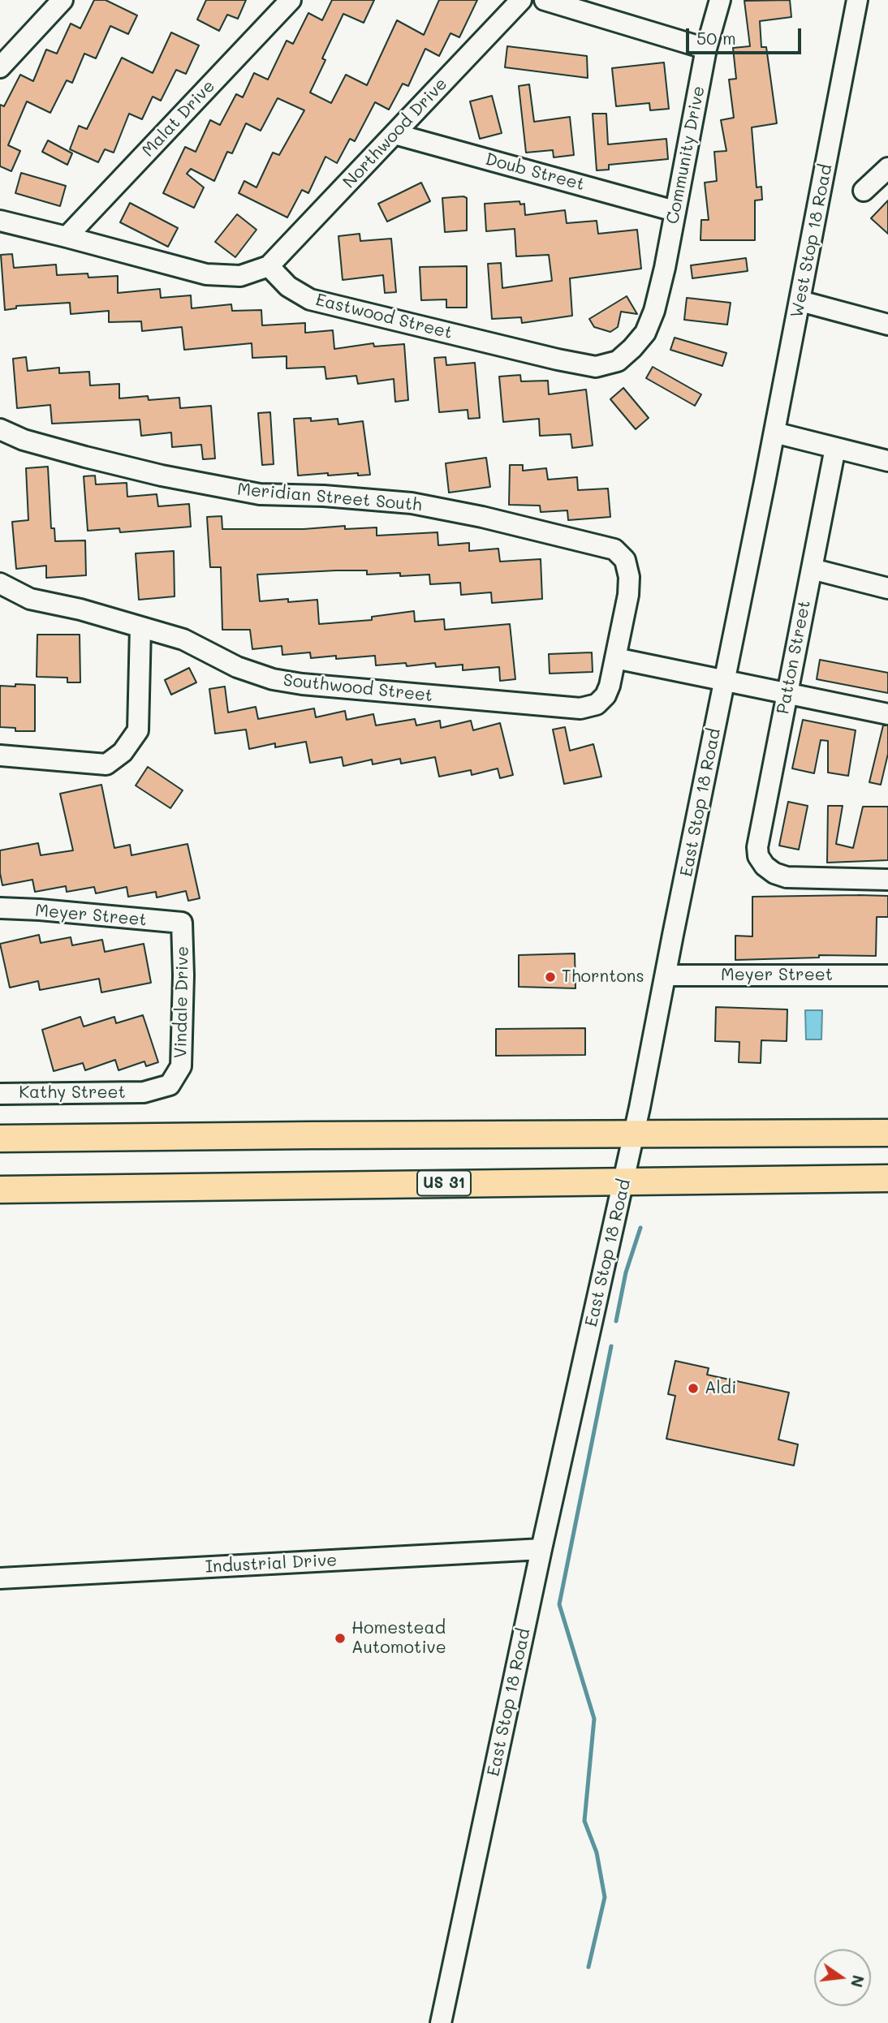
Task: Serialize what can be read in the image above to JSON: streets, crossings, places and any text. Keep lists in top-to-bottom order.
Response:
{
  "streets": {
    "main road": ["US 31"],
    "street": [
      "Malat Drive",
      "Northwood Drive",
      "Community Drive",
      "Doub Street",
      "West Stop 18 Road",
      "Eastwood Street",
      "Meridian Street South",
      "Patton Street",
      "Southwood Street",
      "East Stop 18 Road",
      "Meyer Street",
      "Vindale Drive",
      "Kathy Street",
      "Industrial Drive"
    ]
  },
  "crossings": [
    ["Northwood Drive", "Doub Street"],
    ["Northwood Drive", "Eastwood Street"],
    ["Community Drive", "Doub Street"],
    ["Community Drive", "Eastwood Street"],
    ["West Stop 18 Road", "East Stop 18 Road"],
    ["Meridian Street South", "Southwood Street"],
    ["East Stop 18 Road", "Meyer Street"],
    ["East Stop 18 Road", "US 31"],
    ["East Stop 18 Road", "Industrial Drive"],
    ["Meyer Street", "Vindale Drive"],
    ["Vindale Drive", "Kathy Street"]
  ],
  "places": ["Thorntons", "Aldi", "Homestead Automotive"],
  "scale_bar": "50 m",
  "north": "right"
}
